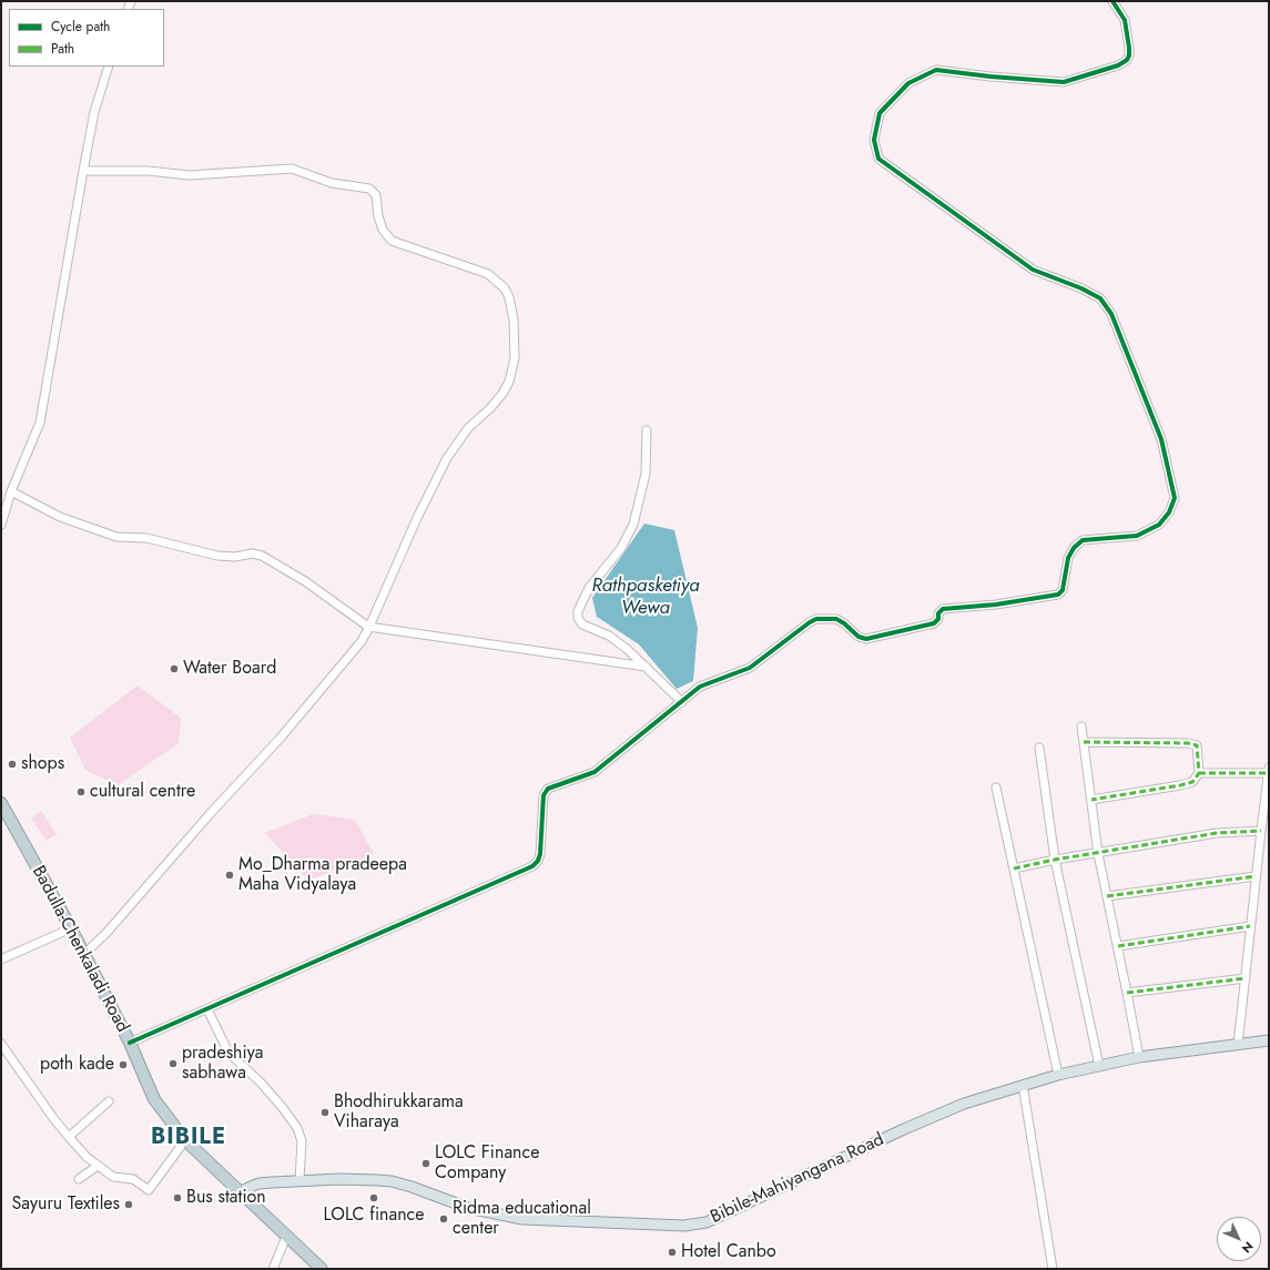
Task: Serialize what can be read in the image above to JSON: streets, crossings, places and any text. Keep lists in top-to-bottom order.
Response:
{
  "streets": {
    "highway": ["Badulla-Chenkaladi Road"],
    "main road": ["Bibile-Mahiyangana Road"]
  },
  "crossings": [
    ["Badulla-Chenkaladi Road", "Bibile-Mahiyangana Road"]
  ],
  "districts": ["BIBILE"],
  "water": ["Rathpasketiya Wewa"],
  "places": [
    "Water Board",
    "shops",
    "cultural centre",
    "Mo_Dharma pradeepa Maha Vidyalaya",
    "pradeshiya sabhawa",
    "poth kade",
    "Bhodhirukkarama Viharaya",
    "LOLC Finance Company",
    "Bus station",
    "LOLC finance",
    "Sayuru Textiles",
    "Ridma educational center",
    "Hotel Canbo"
  ],
  "legend": ["Cycle path", "Path"],
  "north": "bottom right"
}
